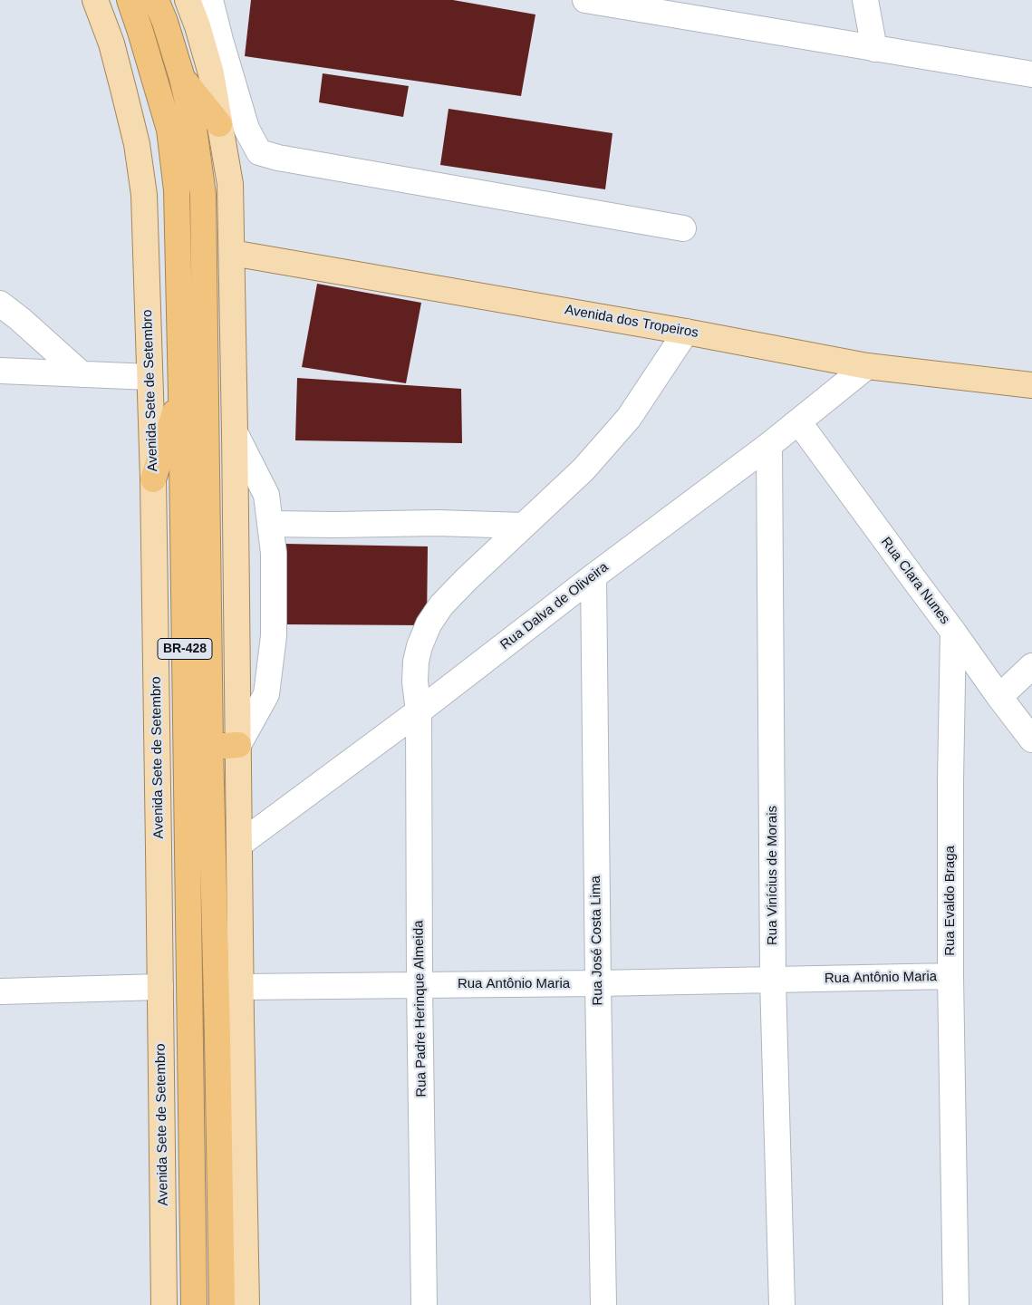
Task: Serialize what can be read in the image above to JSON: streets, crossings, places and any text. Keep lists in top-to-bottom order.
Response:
{
  "streets": {
    "highway": ["Avenida Sete de Setembro", "BR-428"],
    "main road": ["Avenida dos Tropeiros"],
    "street": [
      "Rua Clara Nunes",
      "Rua Dalva de Oliveira",
      "Rua Vinícius de Morais",
      "Rua Evaldo Braga",
      "Rua José Costa Lima",
      "Rua Antônio Maria",
      "Rua Padre Herinque Almeida"
    ]
  },
  "crossings": [
    ["Avenida dos Tropeiros", "Rua Dalva de Oliveira"],
    ["Avenida dos Tropeiros", "Rua Padre Herinque Almeida"],
    ["Rua Clara Nunes", "Rua Dalva de Oliveira"],
    ["Rua Clara Nunes", "Rua Evaldo Braga"],
    ["Rua Dalva de Oliveira", "Rua Vinícius de Morais"],
    ["Rua Dalva de Oliveira", "Rua José Costa Lima"],
    ["Rua Dalva de Oliveira", "Rua Padre Herinque Almeida"],
    ["Rua Vinícius de Morais", "Rua Antônio Maria"],
    ["Rua Evaldo Braga", "Rua Antônio Maria"],
    ["Rua José Costa Lima", "Rua Antônio Maria"],
    ["Rua Antônio Maria", "Rua Padre Herinque Almeida"]
  ]
}
